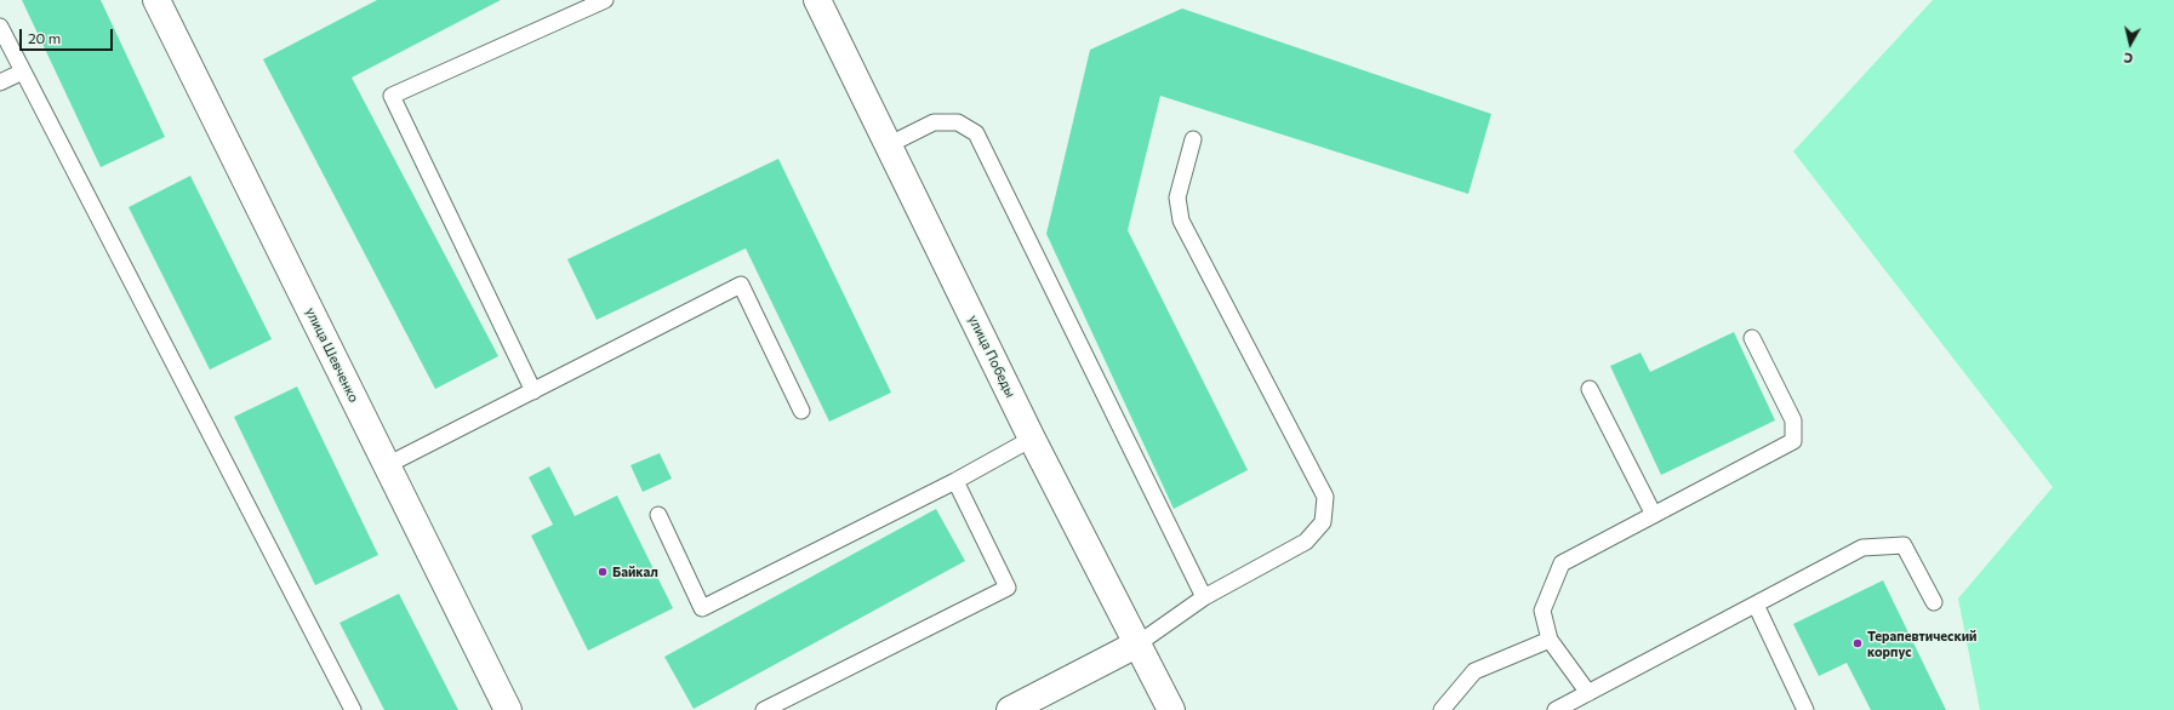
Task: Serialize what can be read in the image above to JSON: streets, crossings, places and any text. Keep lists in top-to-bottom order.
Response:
{
  "streets": {
    "street": ["улица Шевченко", "улица Победы"]
  },
  "places": ["Байкал", "Терапевтический корпус"],
  "scale_bar": "20 m",
  "north": "bottom"
}
